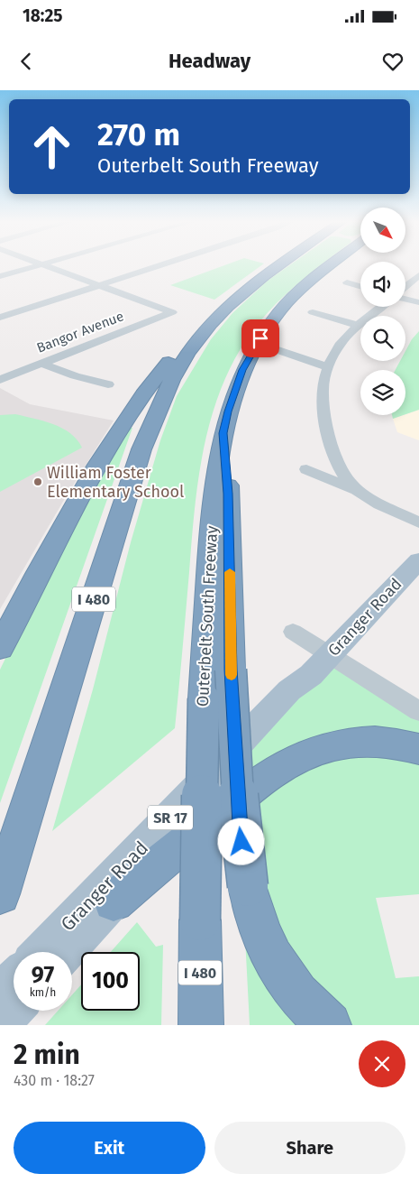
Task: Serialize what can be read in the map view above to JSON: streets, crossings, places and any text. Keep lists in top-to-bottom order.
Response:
{
  "streets": {
    "highway": ["I 480", "Outerbelt South Freeway"],
    "main road": ["Granger Road", "SR 17"],
    "street": ["Bangor Avenue"]
  },
  "places": ["William Foster Elementary School"],
  "north": "bottom right",
  "page": {
    "status": "18:25",
    "header": "Headway",
    "turn": ["270 m", "Outerbelt South Freeway"],
    "speed": "97 km/h",
    "limit": "100",
    "heading": ["2 min", "430 m · 18:27"],
    "buttons": ["Exit", "Share"]
  }
}
